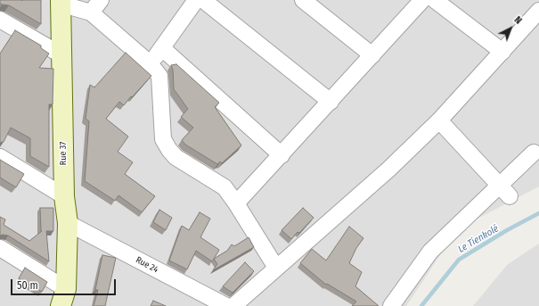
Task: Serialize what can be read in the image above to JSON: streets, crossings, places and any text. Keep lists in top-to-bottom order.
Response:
{
  "streets": {
    "main road": ["Rue 37"],
    "street": ["Rue 24"]
  },
  "crossings": [
    ["Rue 37", "Rue 24"]
  ],
  "water": ["Le Tienkolé"],
  "scale_bar": "50 m",
  "north": "top right"
}
